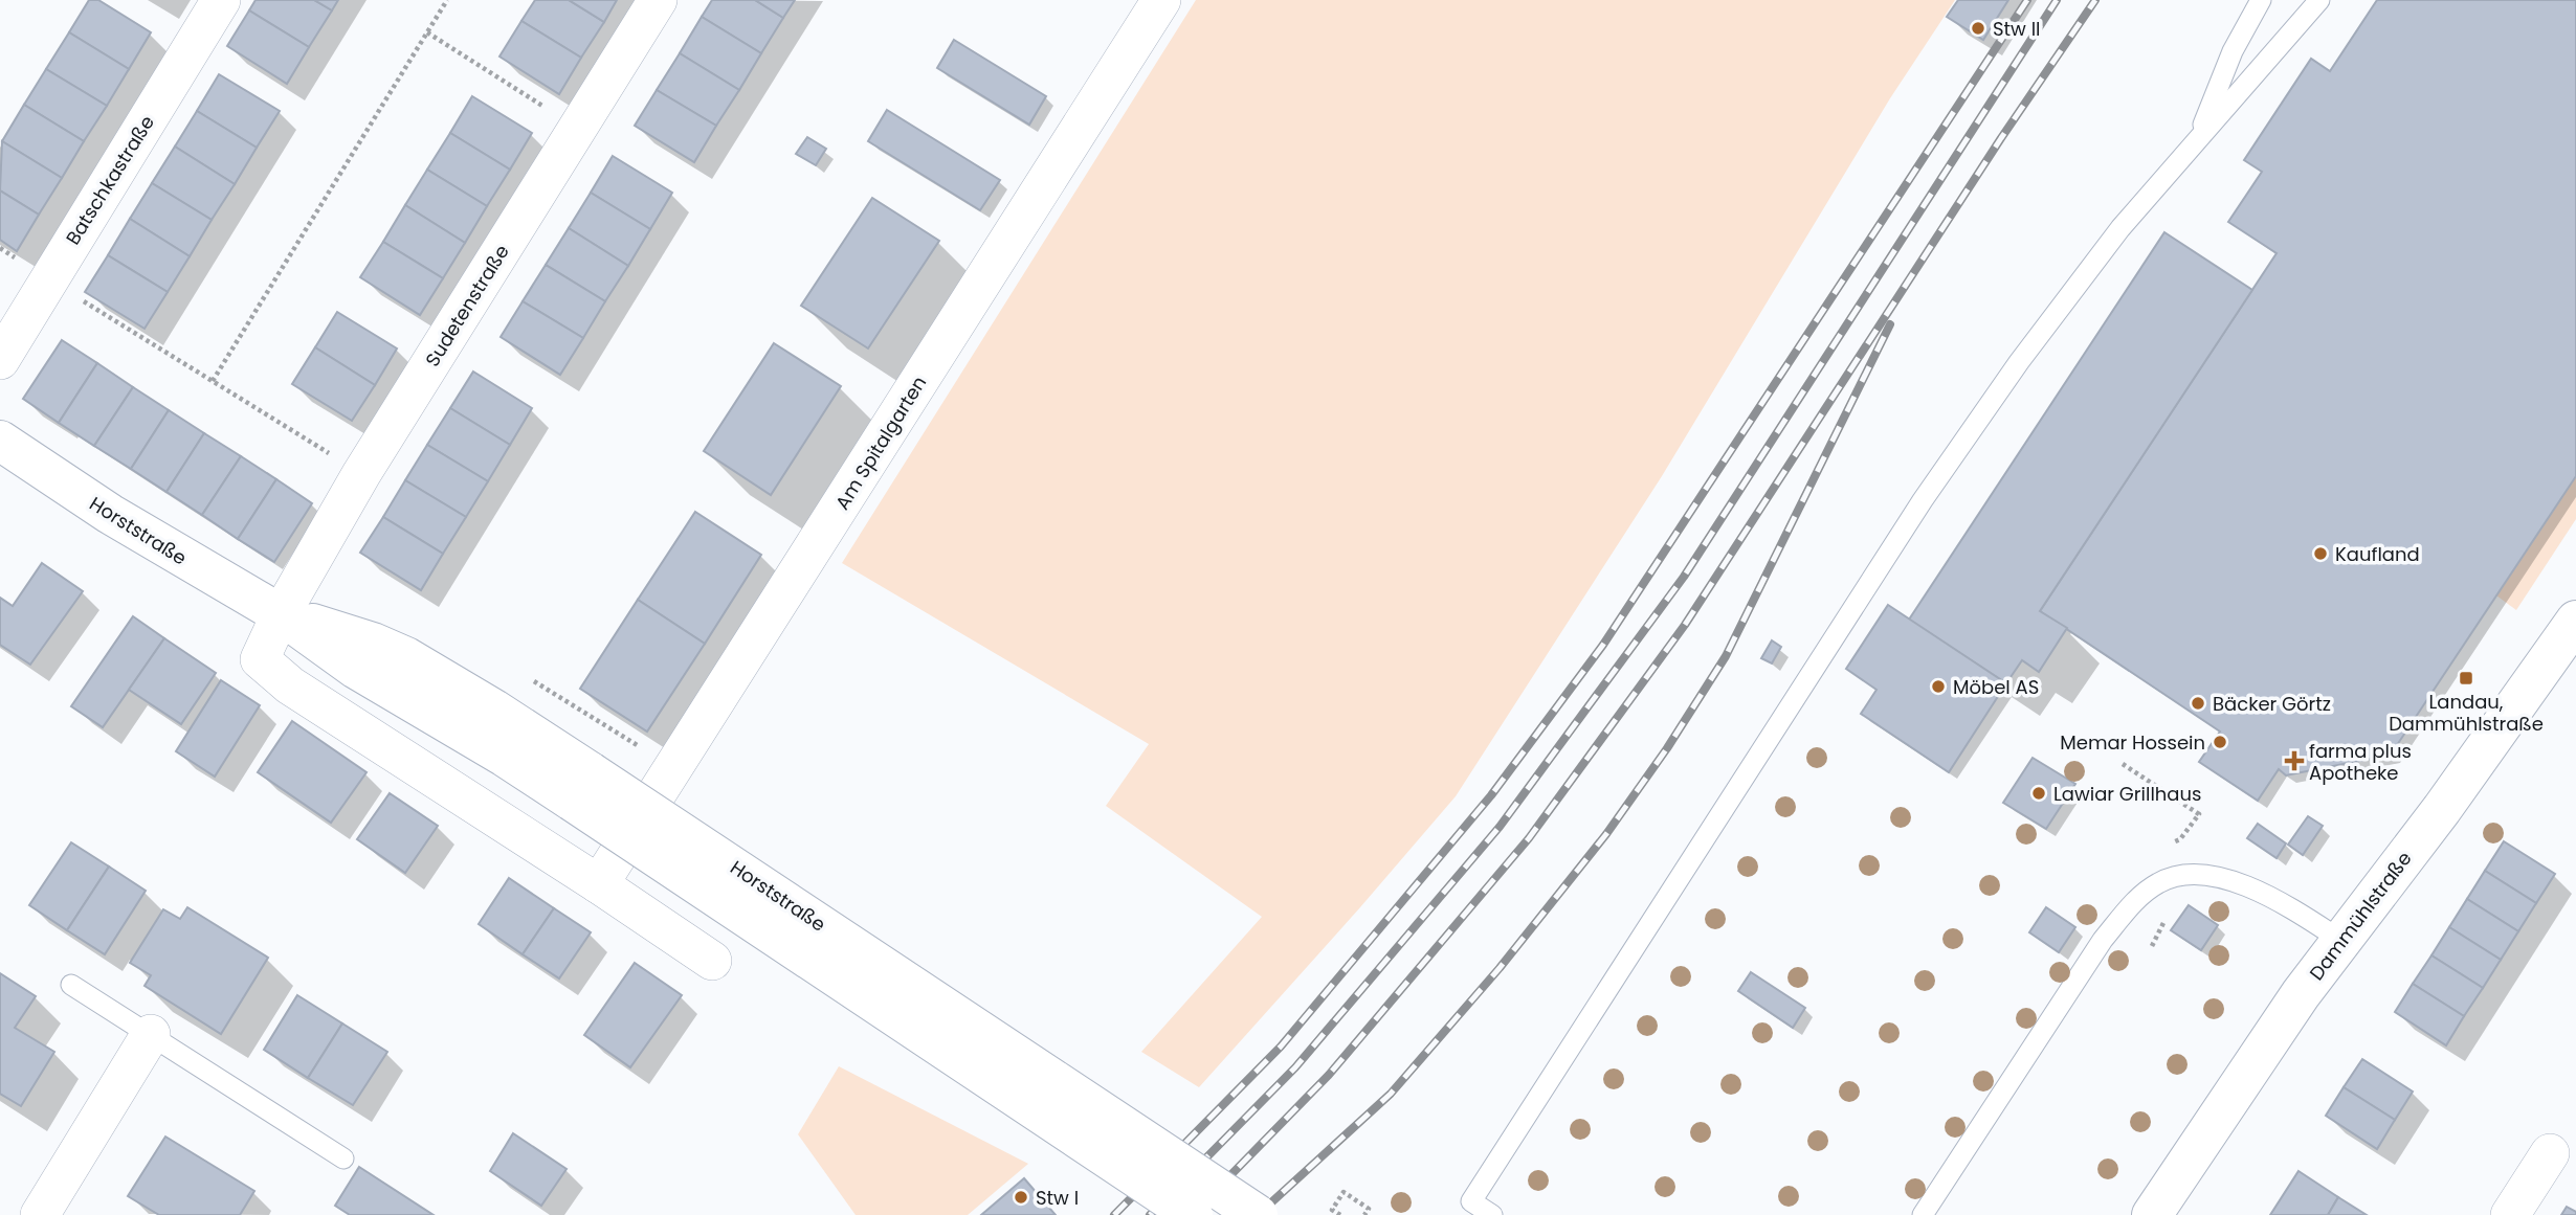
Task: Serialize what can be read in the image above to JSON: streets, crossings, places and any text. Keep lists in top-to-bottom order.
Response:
{
  "streets": {
    "street": [
      "Batschkastraße",
      "Sudetenstraße",
      "Am Spitalgarten",
      "Horststraße",
      "Dammühlstraße"
    ]
  },
  "crossings": [
    ["Sudetenstraße", "Horststraße"]
  ],
  "places": {
    "other": [
      "Stw II",
      "Kaufland",
      "Möbel AS",
      "Bäcker Görtz",
      "Memar Hossein",
      "Lawiar Grillhaus",
      "Stw I"
    ],
    "transit": ["Landau, Dammühlstraße"],
    "health": ["farma plus Apotheke"]
  }
}
